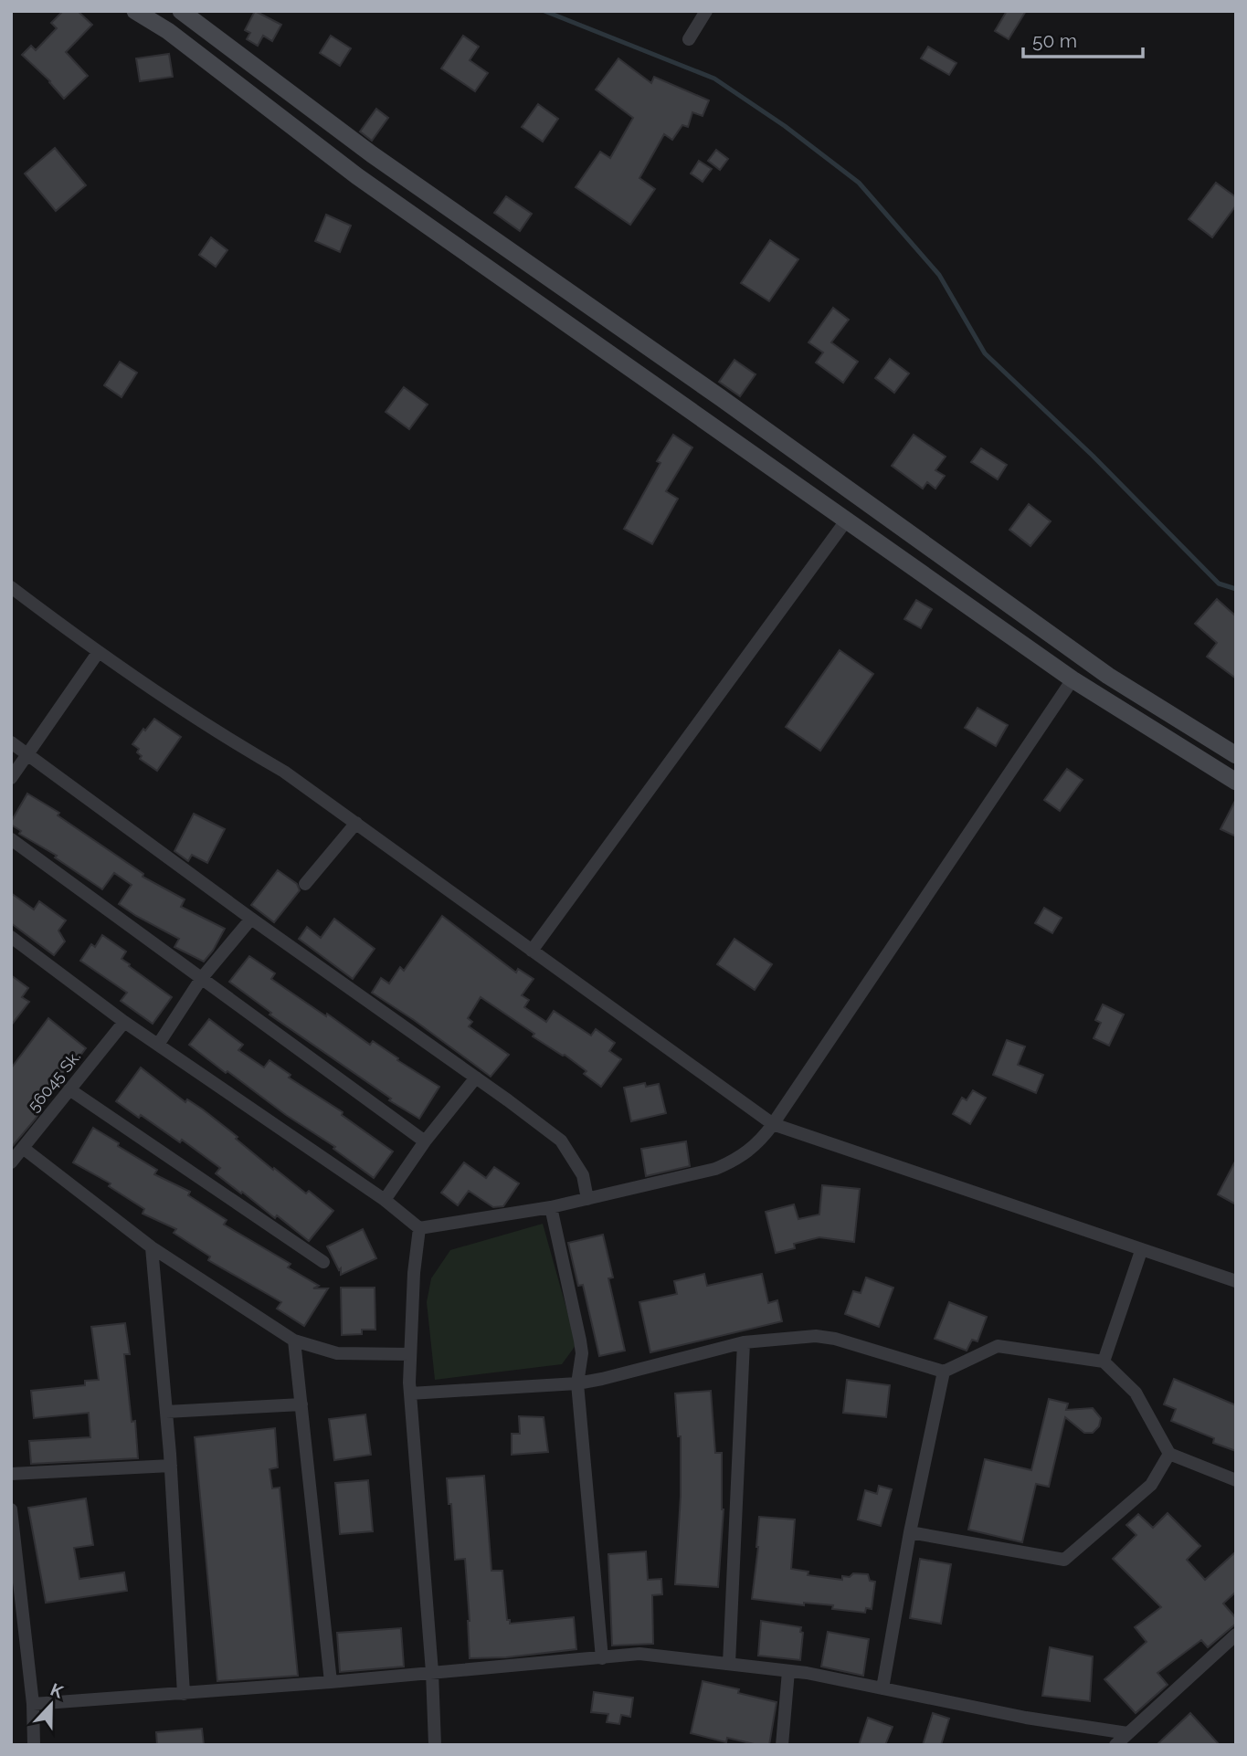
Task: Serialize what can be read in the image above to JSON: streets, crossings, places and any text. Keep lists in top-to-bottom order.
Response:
{
  "streets": {
    "street": ["56045 Sk."]
  },
  "scale_bar": "50 m",
  "north": "top"
}
